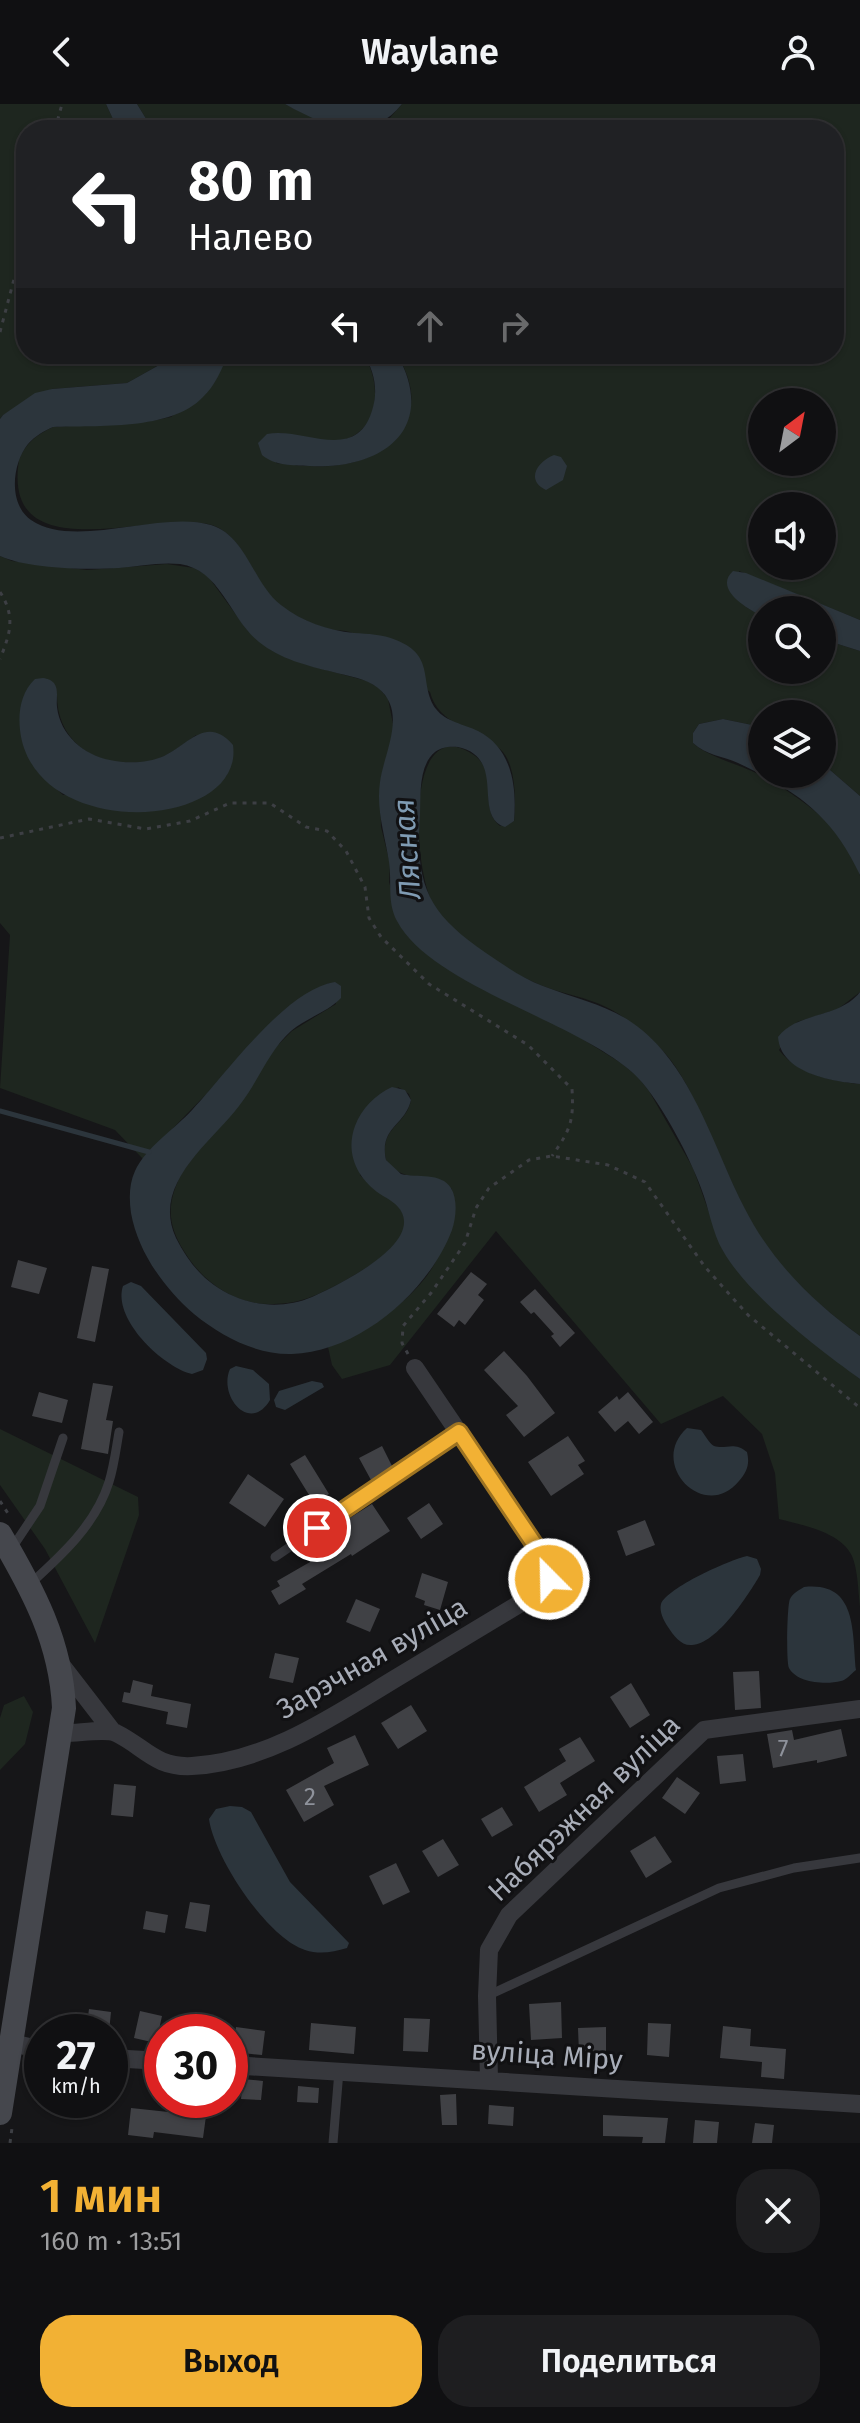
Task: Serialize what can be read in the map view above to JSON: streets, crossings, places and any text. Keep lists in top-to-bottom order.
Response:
{
  "streets": {
    "street": ["Зарэчная вуліца", "Набярэжная вуліца", "вуліца Міру"]
  },
  "crossings": [
    ["Набярэжная вуліца", "вуліца Міру"]
  ],
  "water": ["Лясная"],
  "house_numbers": ["7", "2"],
  "north": "top right",
  "page": {
    "header": "Waylane",
    "turn": ["80 m", "Налево"],
    "speed": "27 km/h",
    "limit": "30",
    "heading": ["1 мин", "160 m · 13:51"],
    "buttons": ["Выход", "Поделиться"]
  }
}
